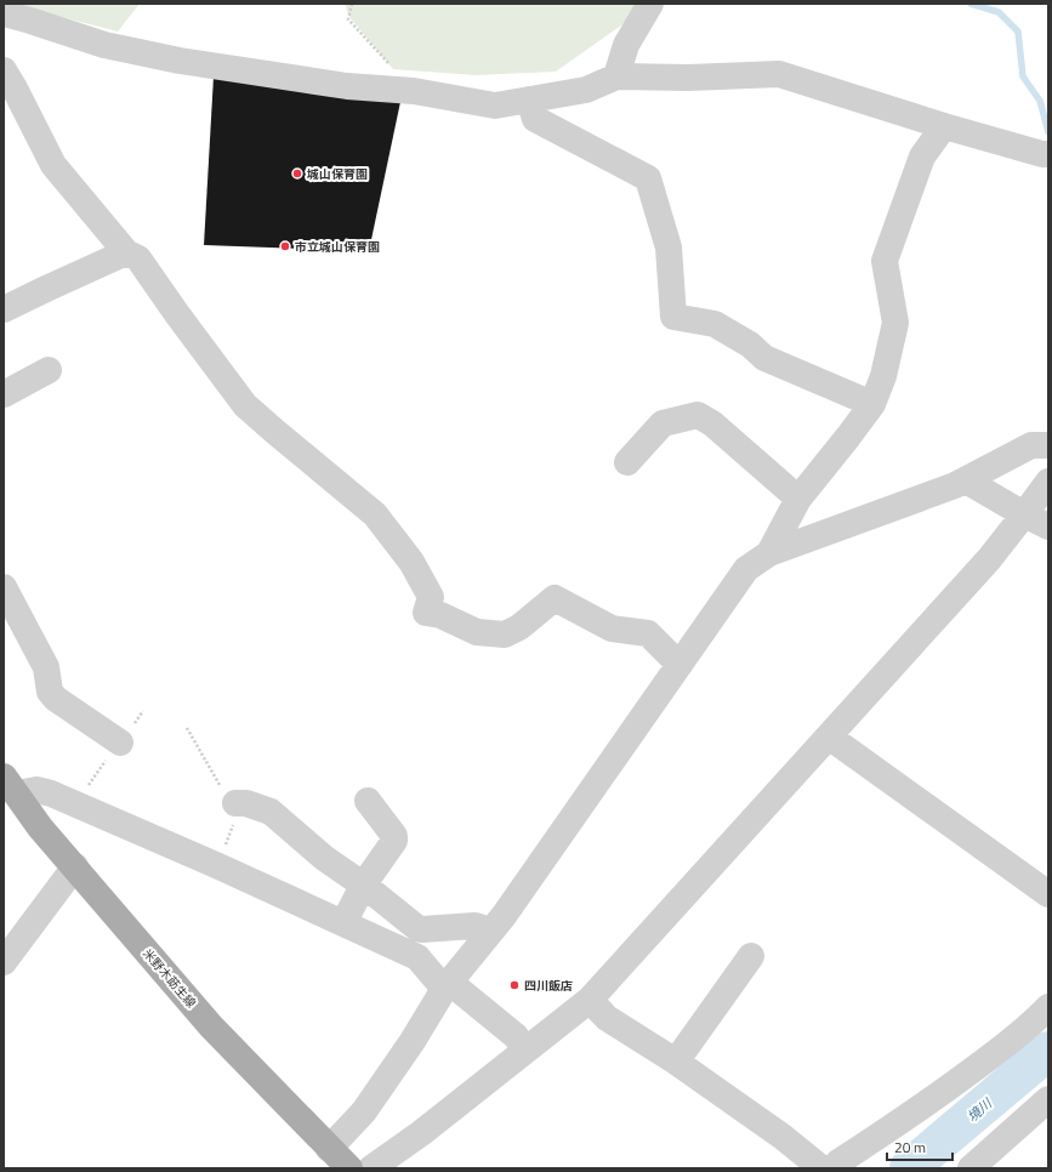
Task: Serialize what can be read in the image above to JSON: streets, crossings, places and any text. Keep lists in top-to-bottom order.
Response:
{
  "streets": {
    "main road": ["米野木莇生線"]
  },
  "water": ["境川"],
  "places": ["城山保育園", "市立城山保育園", "四川飯店"],
  "scale_bar": "20 m"
}
